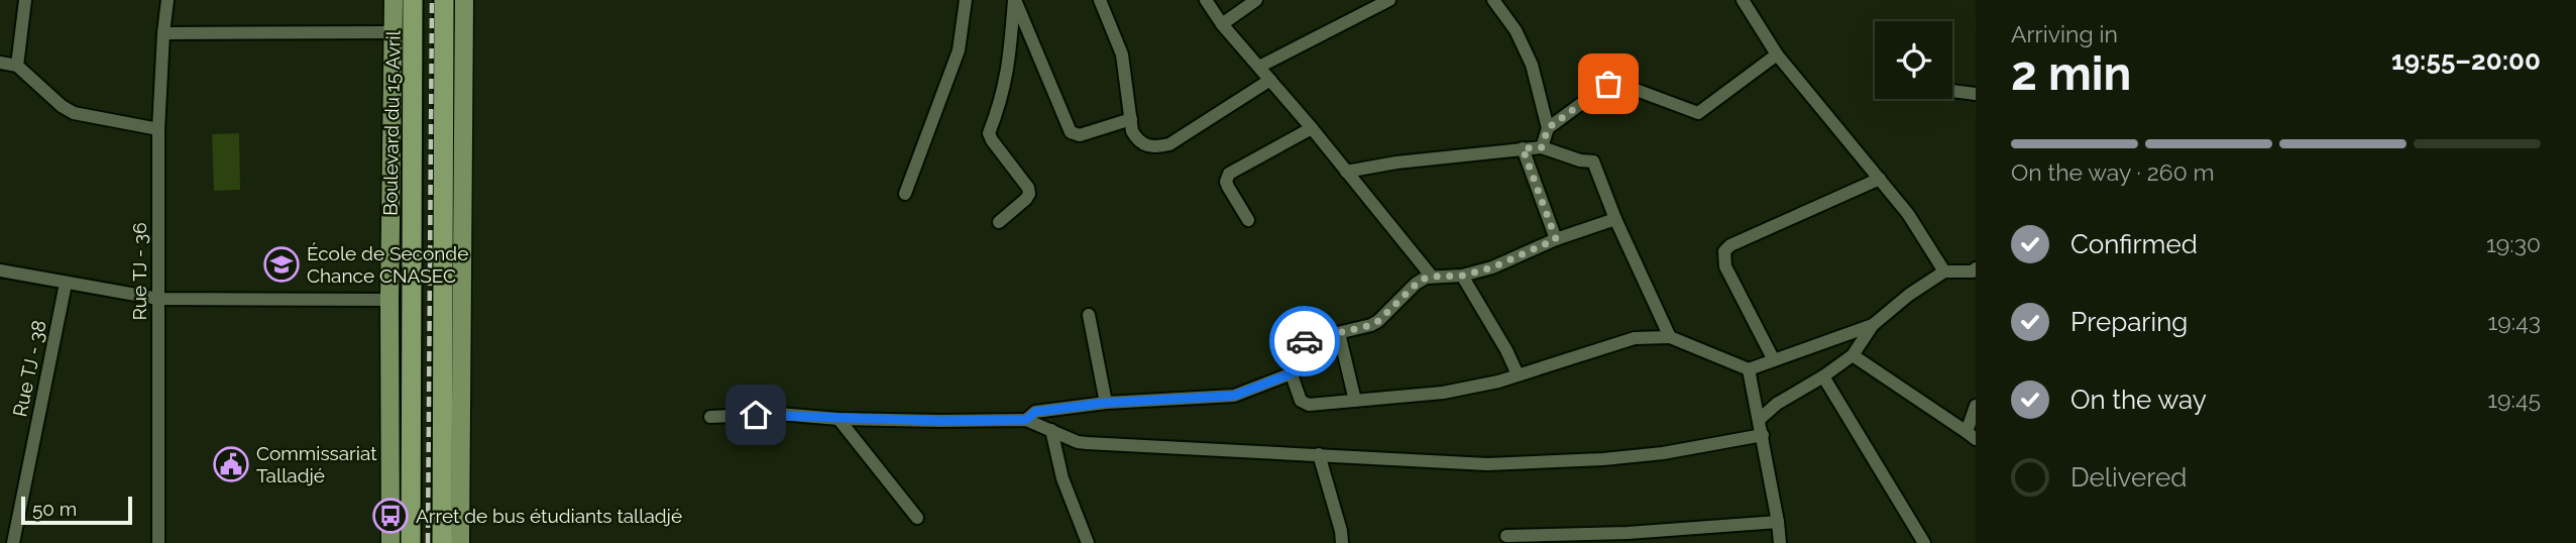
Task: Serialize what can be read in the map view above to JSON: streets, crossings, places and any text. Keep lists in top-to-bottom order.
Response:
{
  "streets": {
    "highway": ["Boulevard du 15 Avril"],
    "street": ["Rue TJ - 36", "Rue TJ - 38"]
  },
  "places": {
    "school or university": ["École de Seconde Chance CNASEC"],
    "public building": ["Commissariat Talladjé"],
    "bus stop": ["Arret de bus étudiants talladjé"]
  },
  "scale_bar": "50 m",
  "page": {
    "heading": ["2 min", "Arriving in", "19:55–20:00"],
    "bar": "On the way · 260 m",
    "list": [
      ["Confirmed", "19:30"],
      ["Preparing", "19:43"],
      ["On the way", "19:45"],
      "Delivered"
    ],
    "scale": "50 m"
  }
}
